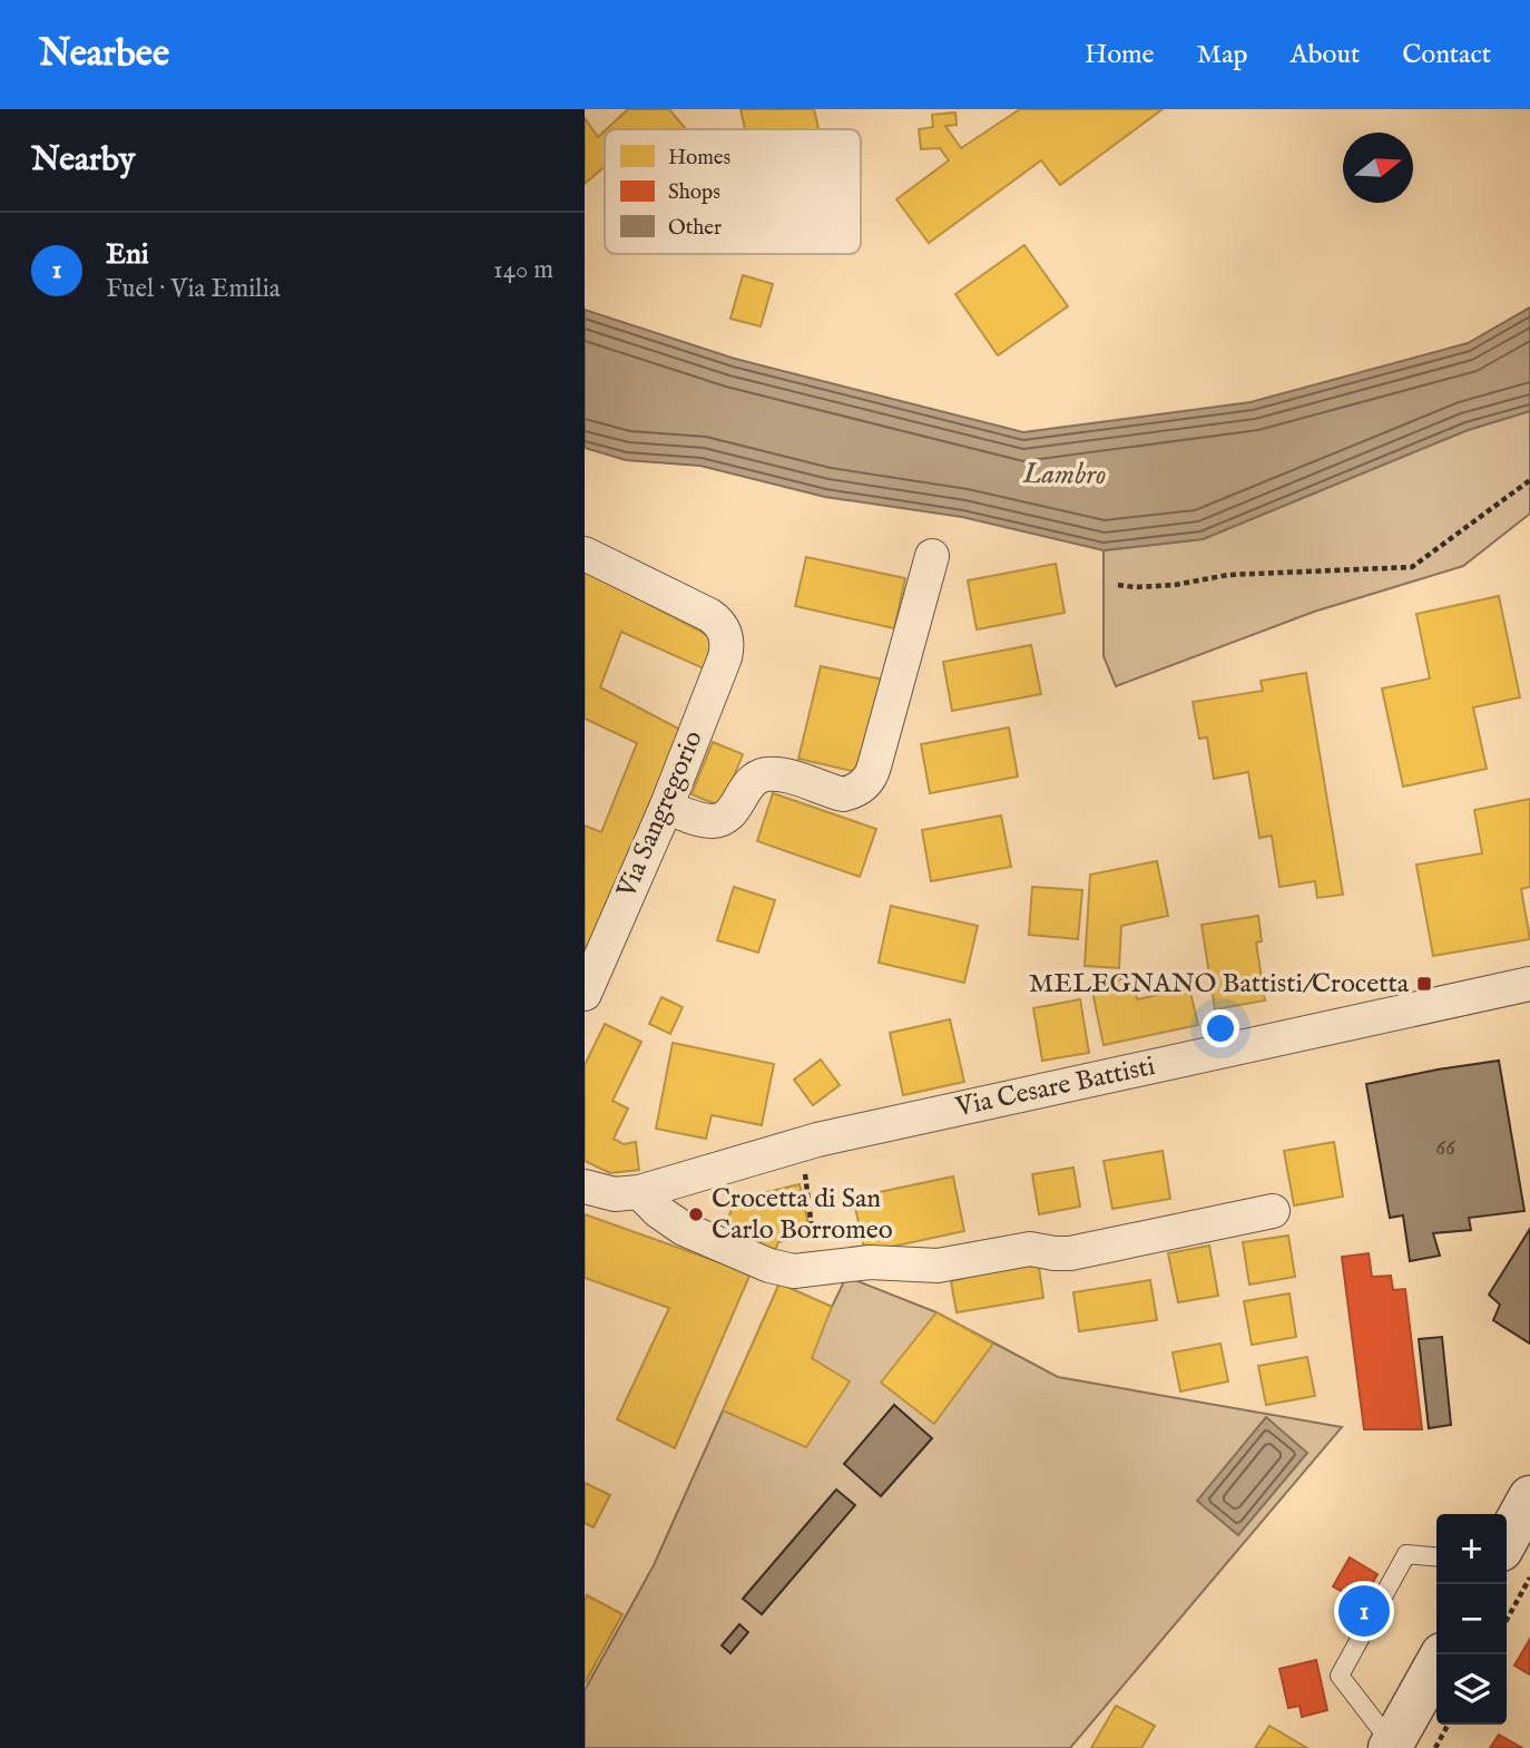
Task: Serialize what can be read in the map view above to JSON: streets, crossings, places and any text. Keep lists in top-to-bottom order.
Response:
{
  "streets": {
    "street": ["Via Sangregorio", "Via Cesare Battisti"]
  },
  "water": ["Lambro"],
  "places": {
    "transit": ["MELEGNANO Battisti/Crocetta"],
    "other": ["Crocetta di San Carlo Borromeo"]
  },
  "house_numbers": ["66"],
  "legend": ["Homes", "Shops", "Other"],
  "north": "right",
  "page": {
    "header": "Nearbee",
    "nav": [
      "Home",
      "Map",
      "About",
      "Contact"
    ],
    "heading": "Nearby",
    "list": [
      {
        "mark": "1",
        "name": "Eni",
        "note": "Fuel · Via Emilia",
        "value": "140 m"
      }
    ],
    "map_buttons": ["+", "−"],
    "pins": "1"
  }
}
